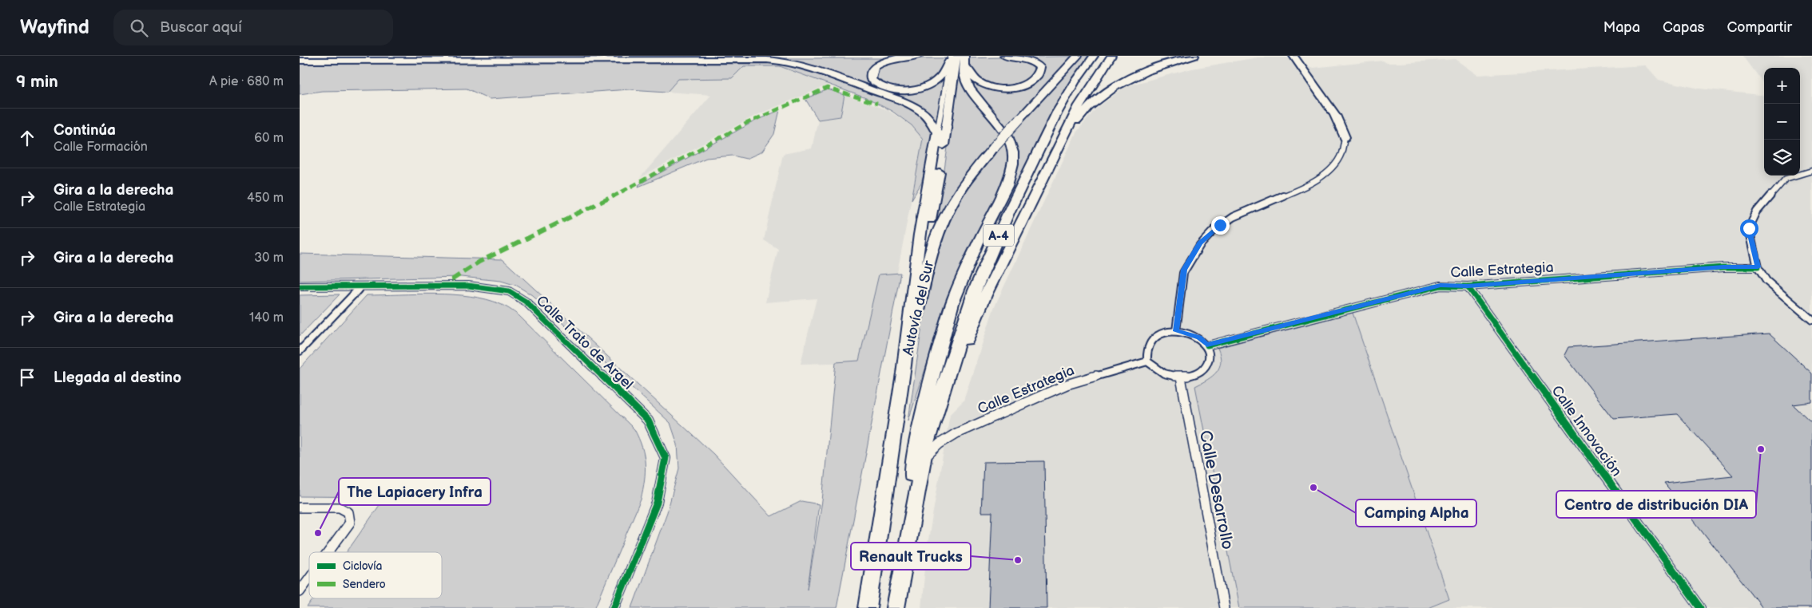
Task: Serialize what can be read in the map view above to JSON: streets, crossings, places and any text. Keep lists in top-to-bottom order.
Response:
{
  "streets": {
    "highway": ["A-4", "Autovía del Sur"],
    "street": [
      "Calle Estrategia",
      "Calle Trato de Argel",
      "Calle Innovación",
      "Calle Desarrollo"
    ]
  },
  "crossings": [
    ["A-4", "Calle Estrategia"],
    ["Calle Estrategia", "Calle Innovación"],
    ["Calle Estrategia", "Calle Desarrollo"]
  ],
  "places": [
    "Centro de distribución DIA",
    "Camping Alpha",
    "The Lapiacery Infra",
    "Renault Trucks"
  ],
  "legend": ["Ciclovía", "Sendero"],
  "page": {
    "header": "Wayfind",
    "search": "Buscar aquí",
    "nav": ["Mapa", "Capas", "Compartir"],
    "heading": ["9 min", "A pie · 680 m"],
    "map_buttons": ["+", "−"],
    "list": [
      ["Continúa", "Calle Formación", "60 m"],
      ["Gira a la derecha", "Calle Estrategia", "450 m"],
      ["Gira a la derecha", "30 m"],
      ["Gira a la derecha", "140 m"],
      "Llegada al destino"
    ]
  }
}
